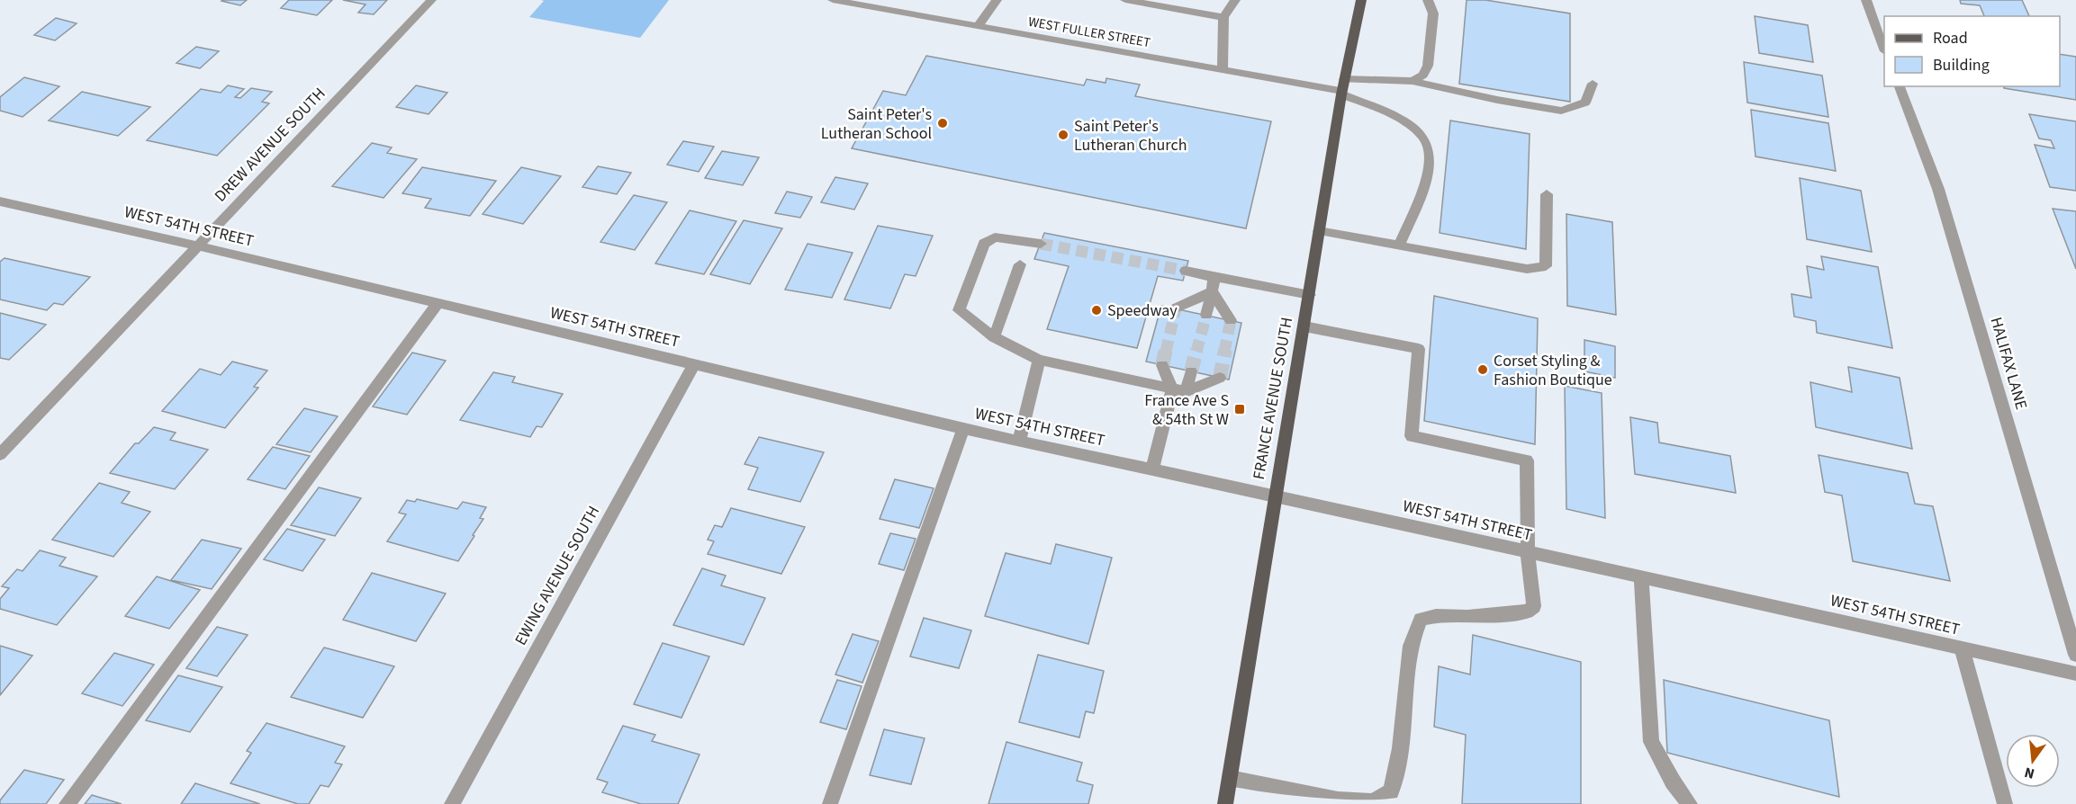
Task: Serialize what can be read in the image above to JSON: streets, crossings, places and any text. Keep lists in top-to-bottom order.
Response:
{
  "streets": {
    "main road": ["FRANCE AVENUE SOUTH"],
    "street": [
      "WEST FULLER STREET",
      "DREW AVENUE SOUTH",
      "WEST 54TH STREET",
      "HALIFAX LANE",
      "EWING AVENUE SOUTH"
    ]
  },
  "crossings": [
    ["WEST FULLER STREET", "FRANCE AVENUE SOUTH"],
    ["DREW AVENUE SOUTH", "WEST 54TH STREET"],
    ["WEST 54TH STREET", "FRANCE AVENUE SOUTH"],
    ["WEST 54TH STREET", "EWING AVENUE SOUTH"]
  ],
  "places": {
    "other": [
      "Saint Peter's Lutheran School",
      "Saint Peter's Lutheran Church",
      "Speedway",
      "Corset Styling & Fashion Boutique"
    ],
    "transit": ["France Ave S & 54th St W"]
  },
  "legend": ["Road", "Building"],
  "north": "bottom"
}
